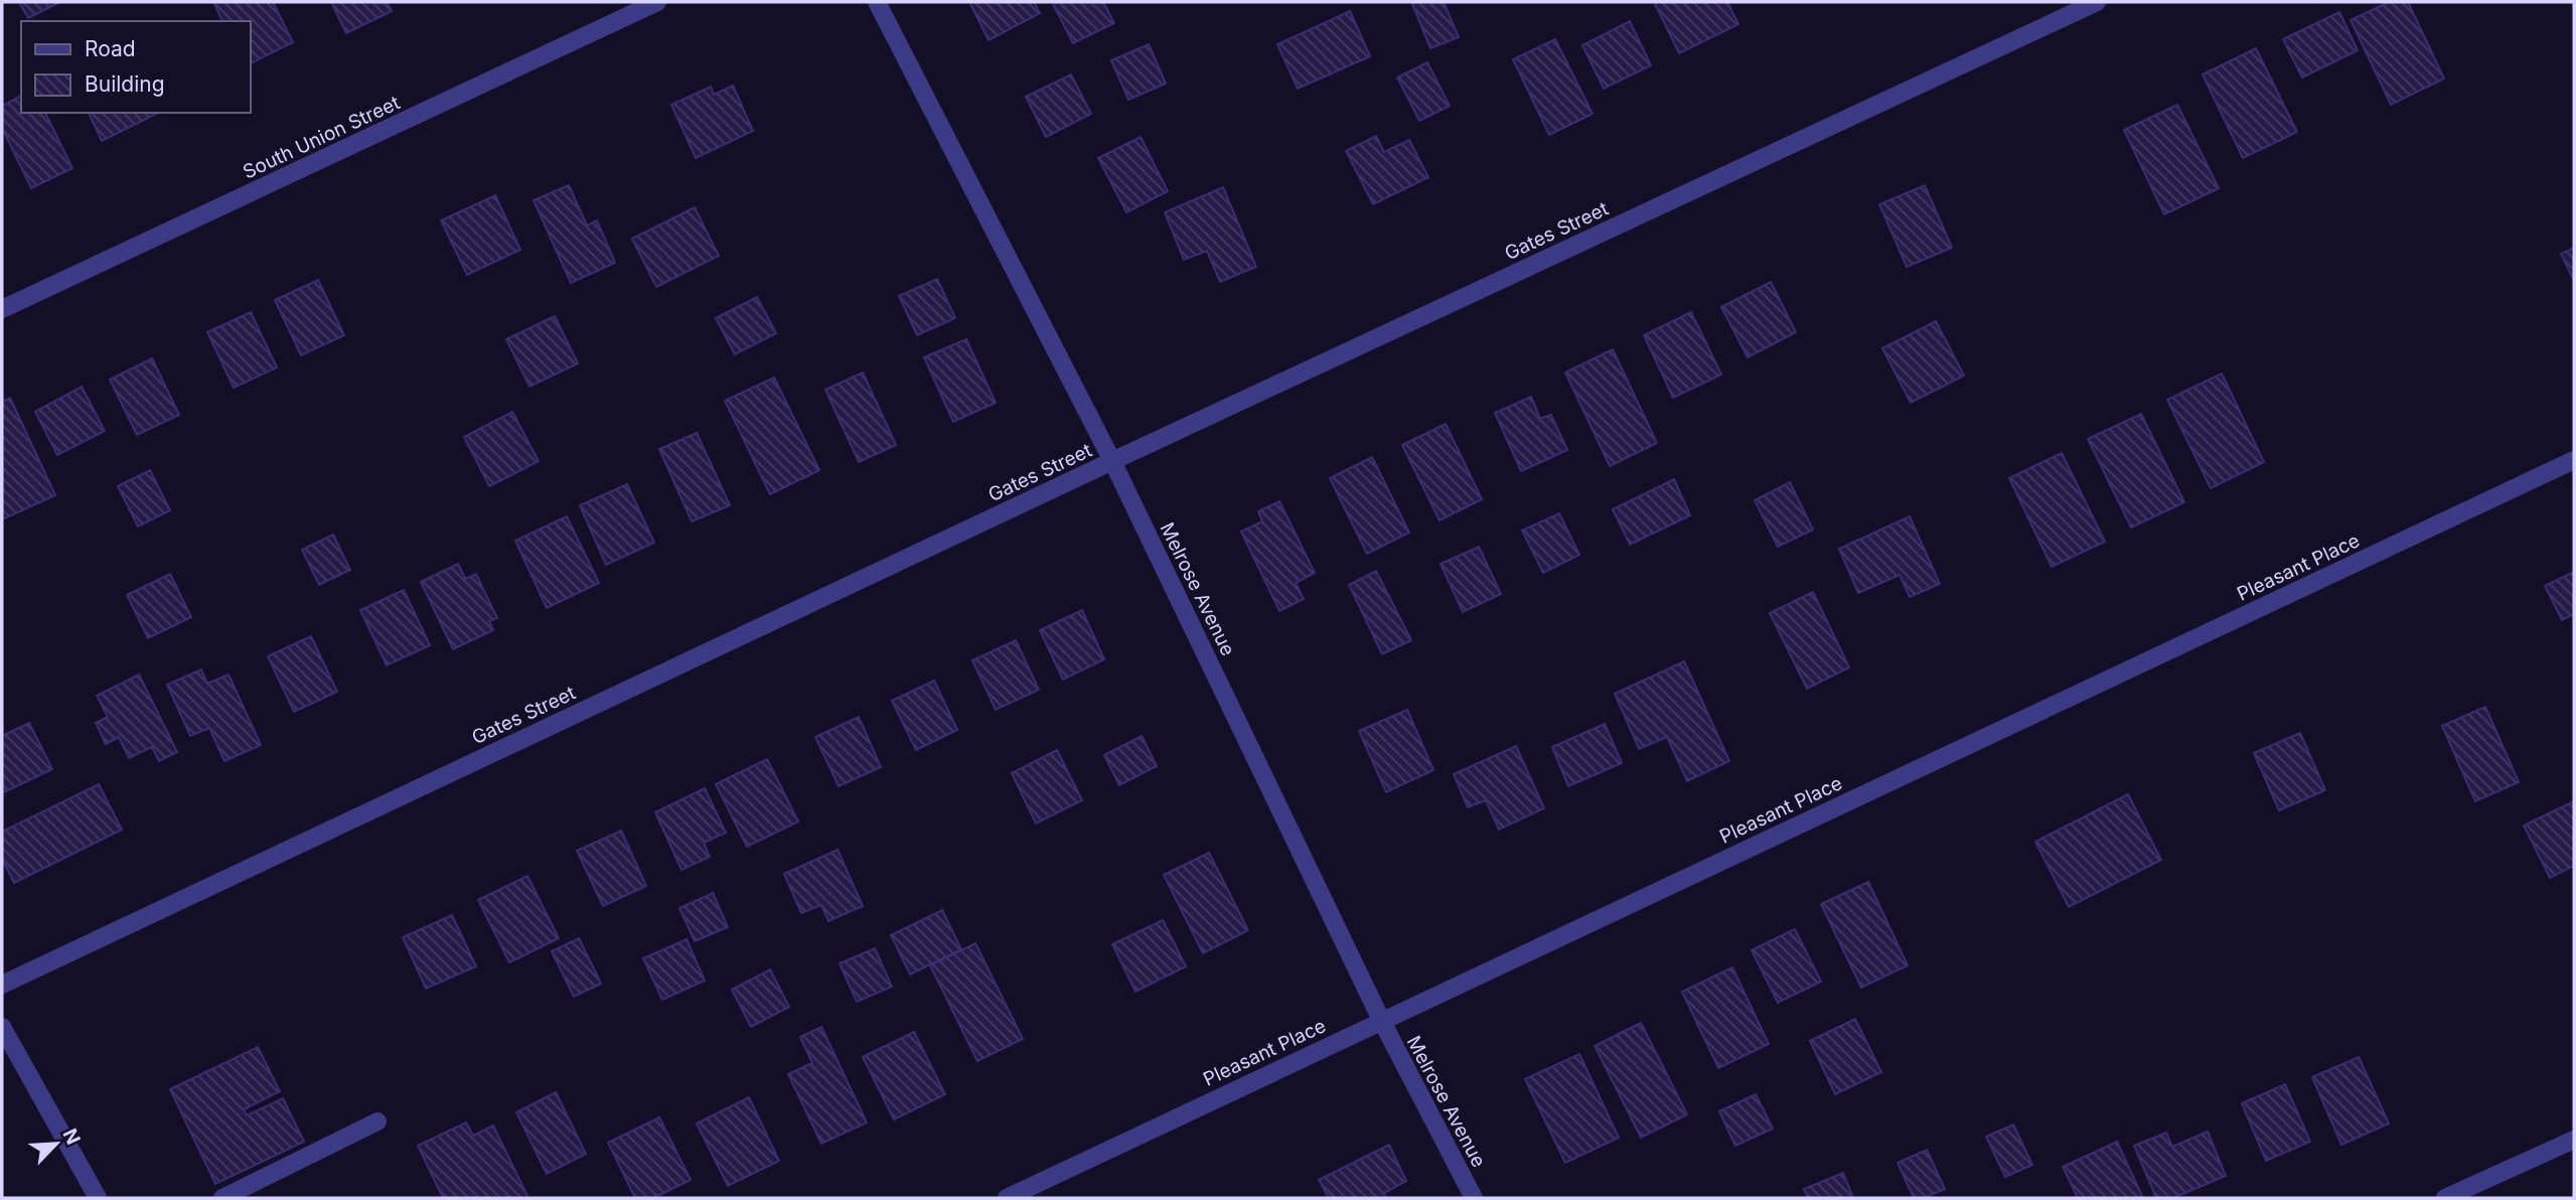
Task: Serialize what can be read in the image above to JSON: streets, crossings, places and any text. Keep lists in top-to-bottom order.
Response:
{
  "streets": {
    "street": [
      "South Union Street",
      "Gates Street",
      "Pleasant Place",
      "Melrose Avenue"
    ]
  },
  "crossings": [
    ["Gates Street", "Melrose Avenue"],
    ["Pleasant Place", "Melrose Avenue"]
  ],
  "legend": ["Road", "Building"],
  "north": "top right"
}
